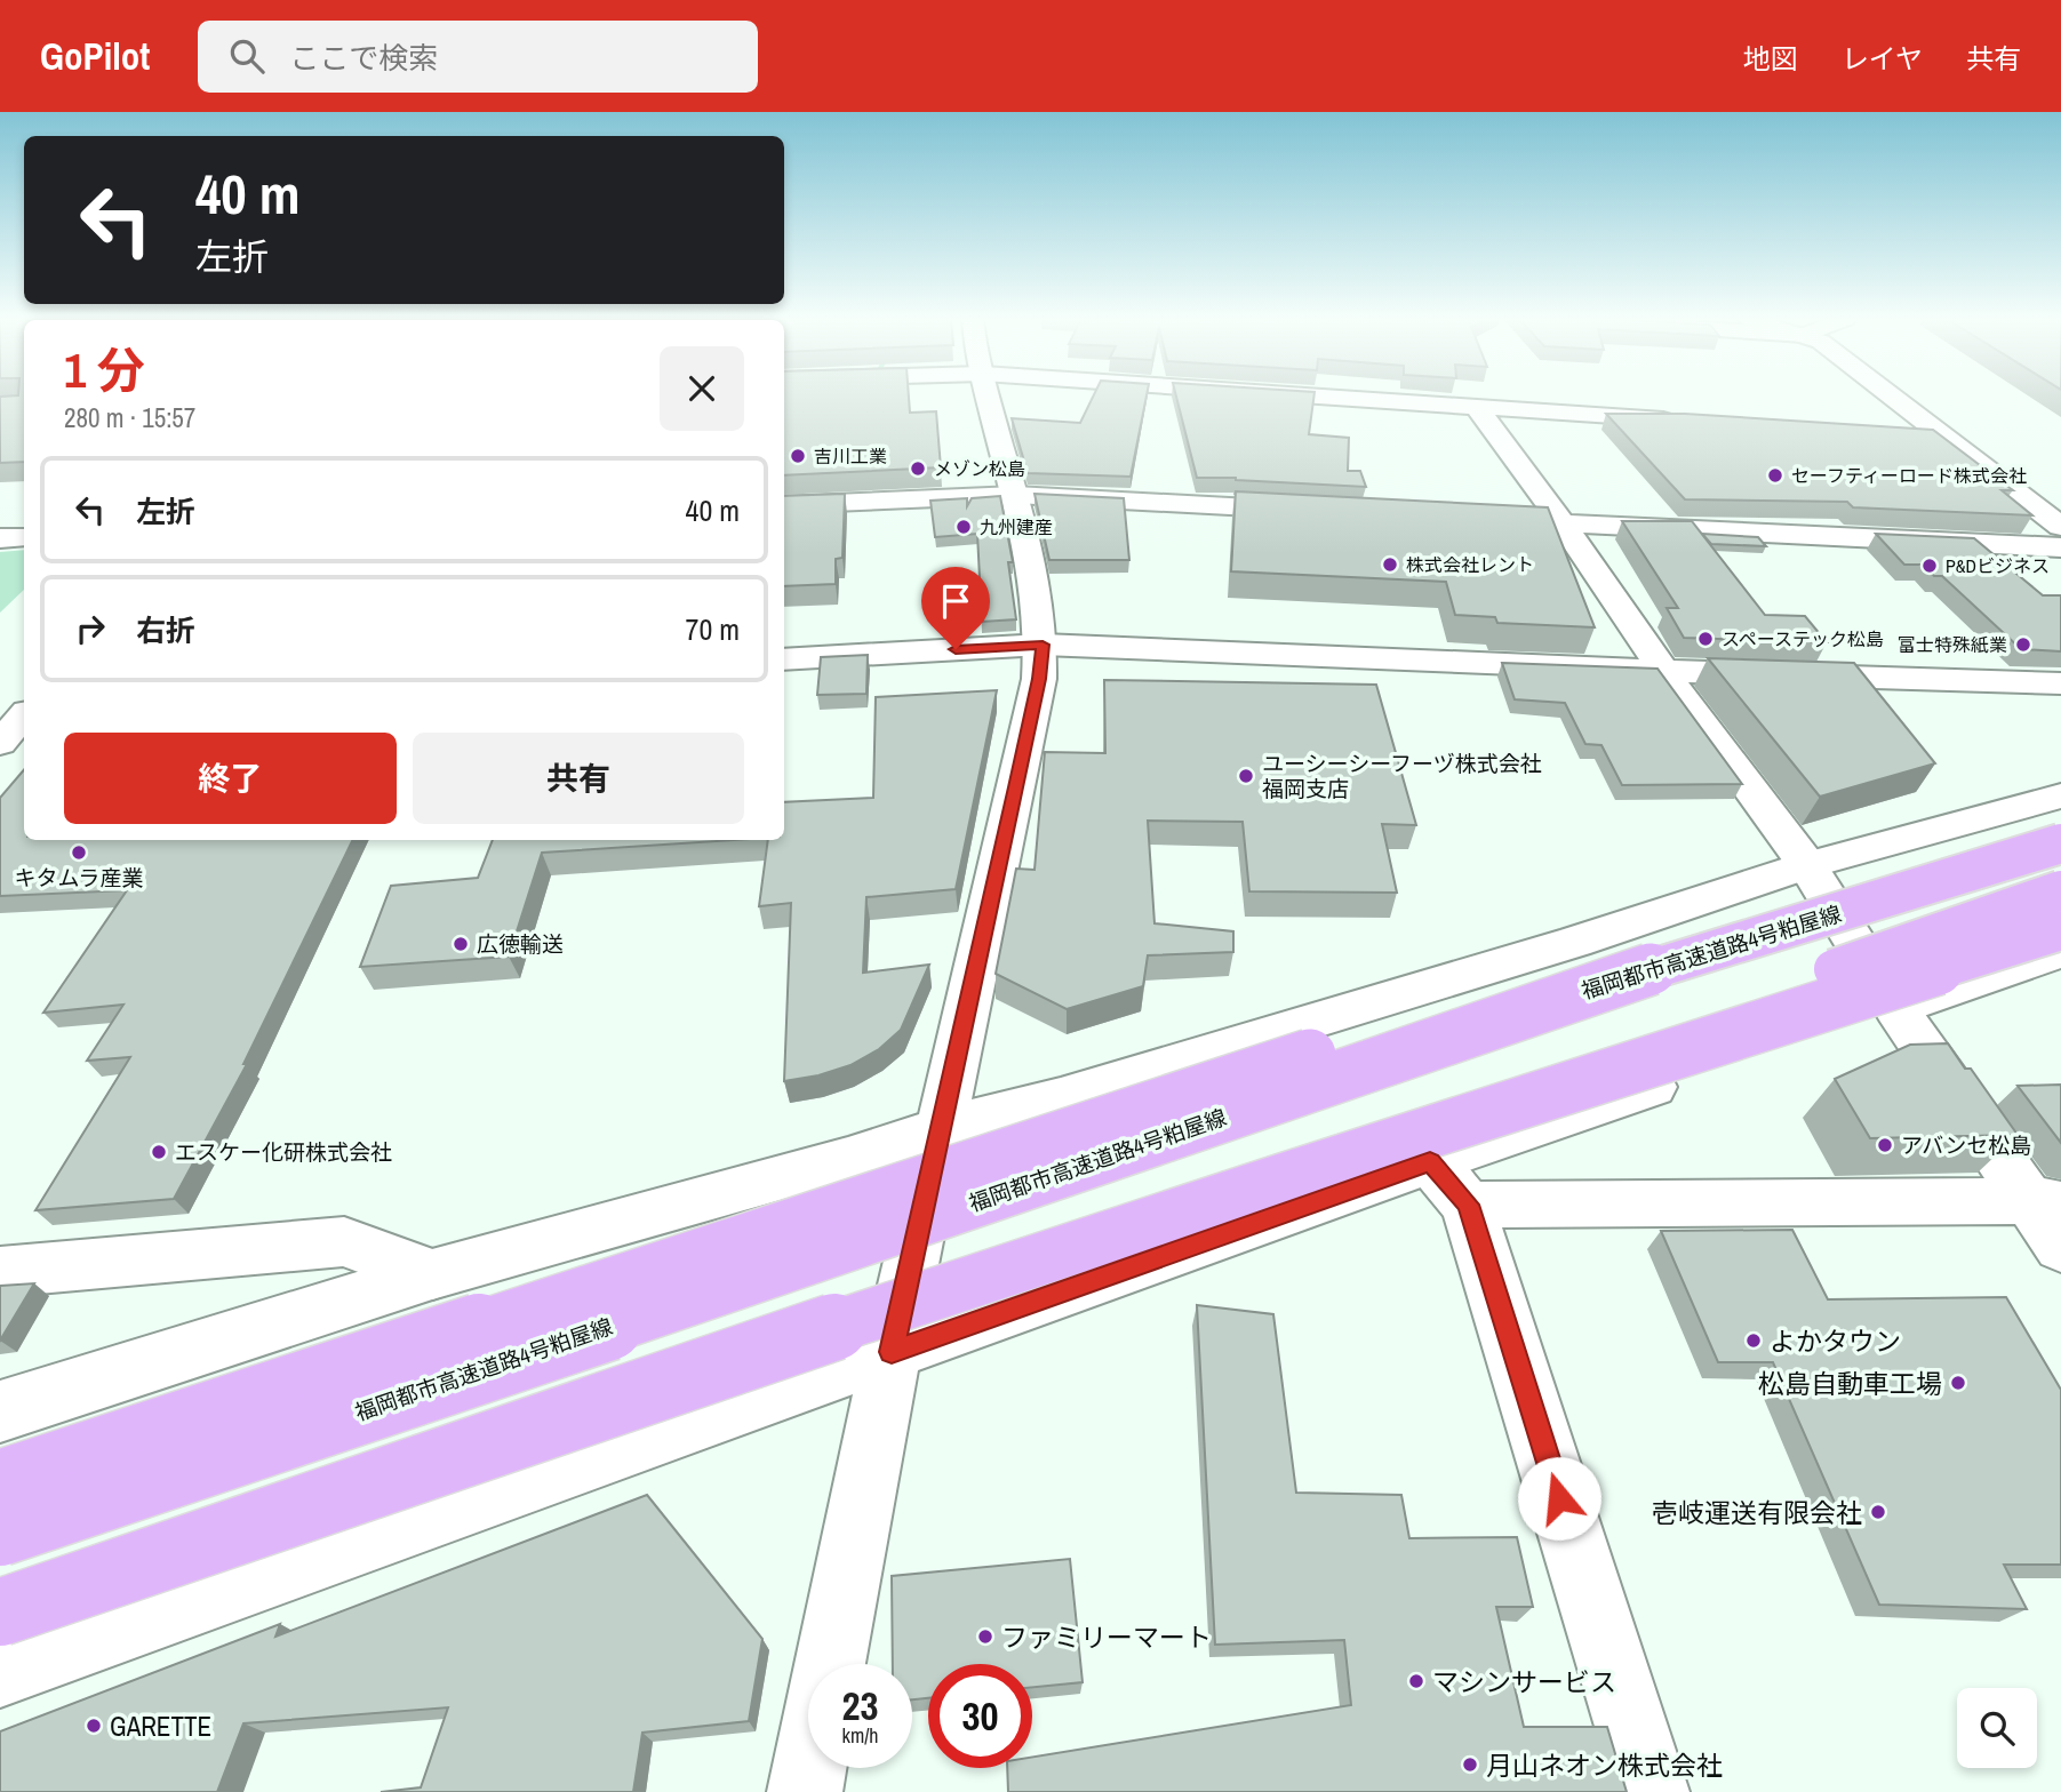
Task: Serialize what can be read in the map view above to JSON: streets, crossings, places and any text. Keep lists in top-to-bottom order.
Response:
{
  "streets": {
    "highway": ["福岡都市高速道路4号粕屋線"]
  },
  "places": [
    "吉川工業",
    "メゾン松島",
    "セーフティーロード株式会社",
    "九州建産",
    "株式会社レント",
    "P&Dビジネス",
    "スペーステック松島",
    "富士特殊紙業",
    "ユーシーシーフーヅ株式会社 福岡支店",
    "キタムラ産業",
    "広徳輸送",
    "アバンセ松島",
    "エスケー化研株式会社",
    "よかタウン",
    "松島自動車工場",
    "壱岐運送有限会社",
    "ファミリーマート",
    "マシンサービス",
    "GARETTE",
    "月山ネオン株式会社"
  ],
  "page": {
    "header": "GoPilot",
    "search": "ここで検索",
    "nav": ["地図", "レイヤ", "共有"],
    "turn": ["40 m", "左折"],
    "heading": ["1 分", "280 m · 15:57"],
    "list": [
      {
        "name": "左折",
        "value": "40 m"
      },
      {
        "name": "右折",
        "value": "70 m"
      }
    ],
    "buttons": ["終了", "共有"],
    "speed": "23 km/h",
    "limit": "30"
  }
}
